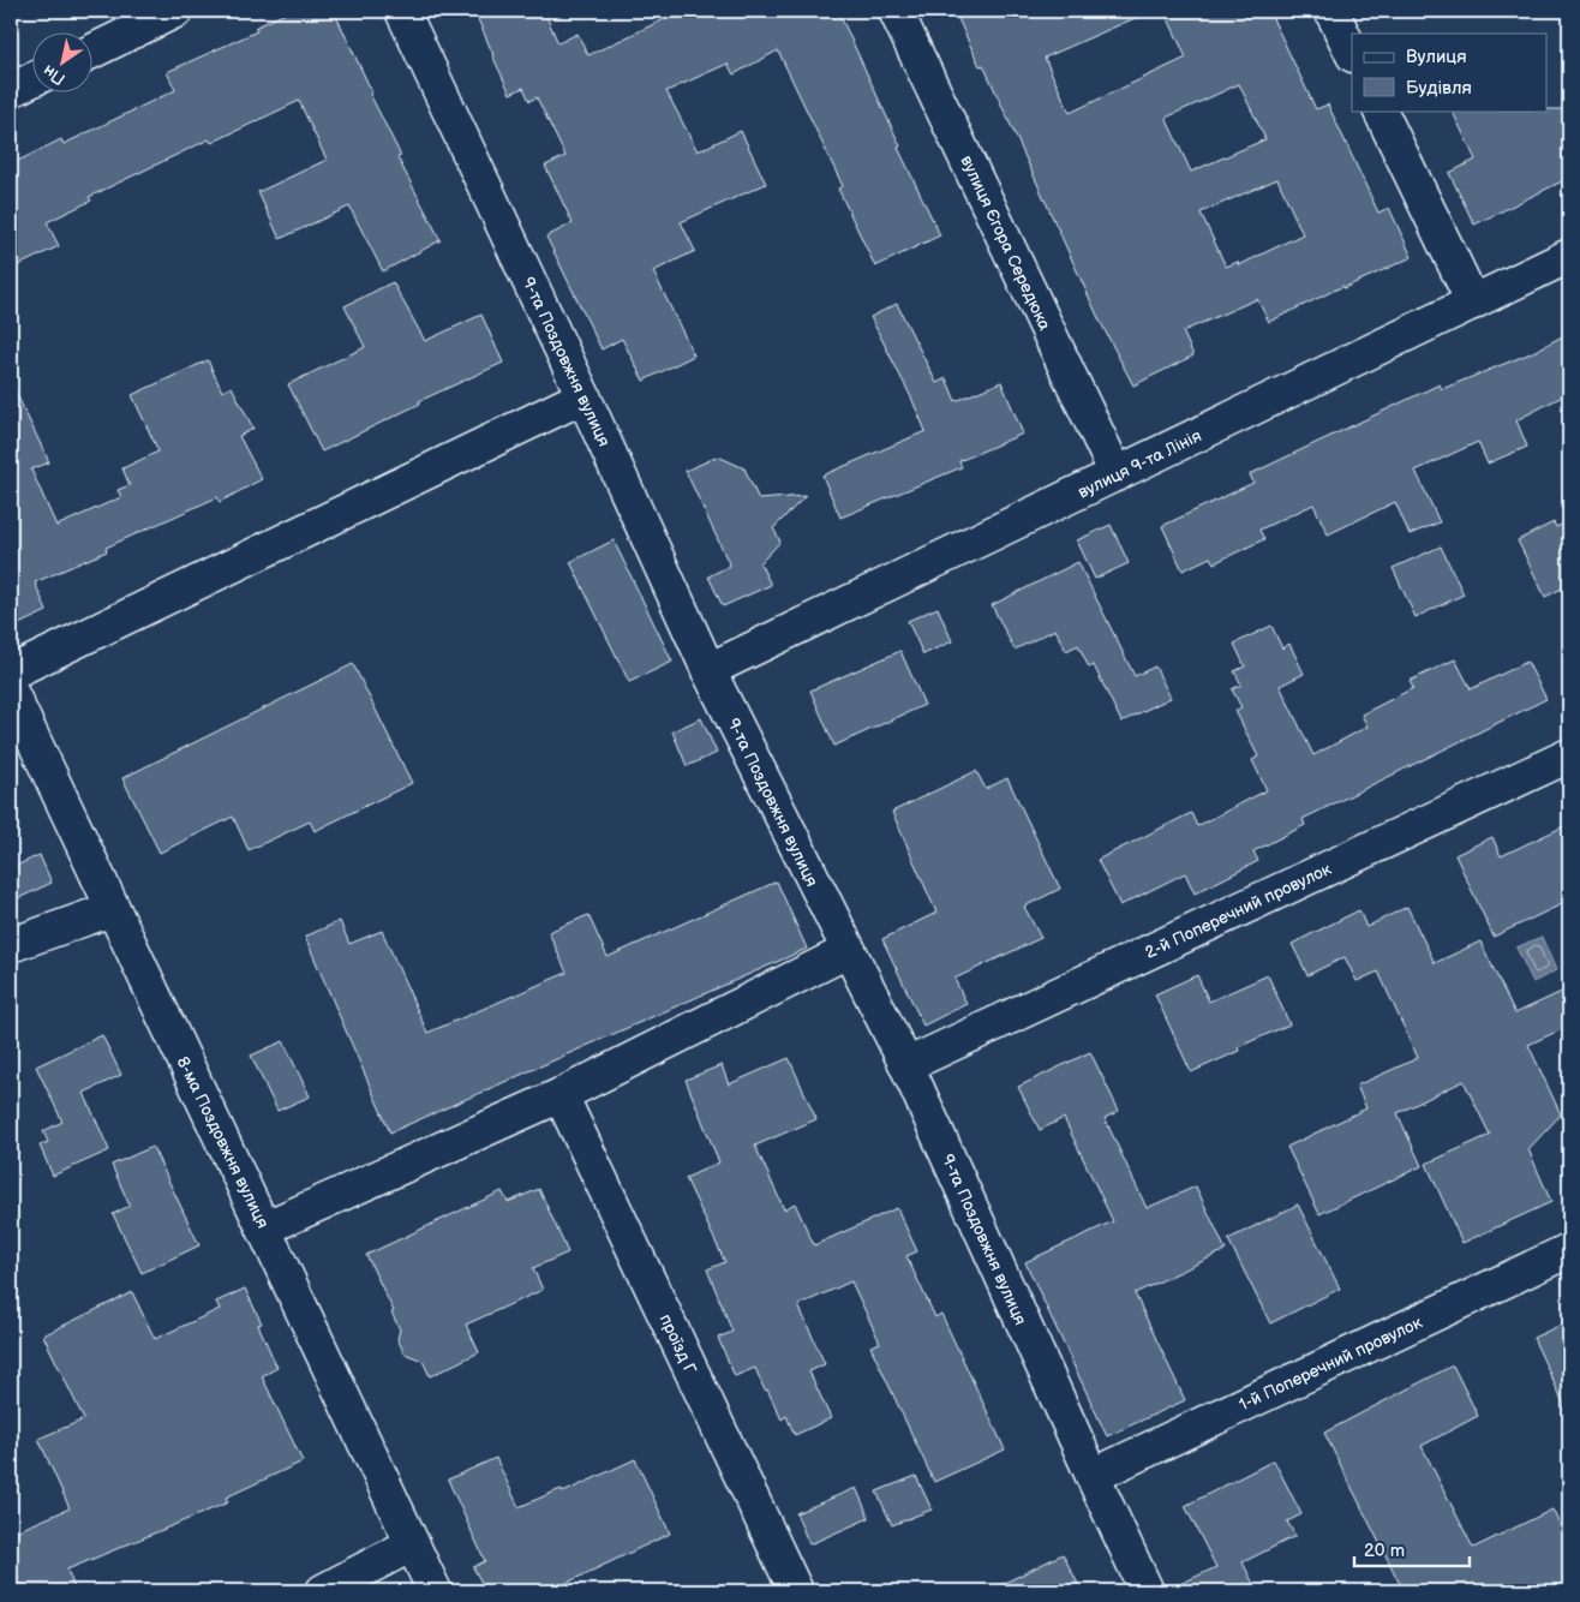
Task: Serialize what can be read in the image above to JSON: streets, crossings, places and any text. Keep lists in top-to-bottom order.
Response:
{
  "streets": {
    "street": [
      "вулиця Єгора Середюка",
      "9-та Поздовжня вулиця",
      "вулиця 9-та Лінія",
      "2-й Поперечний провулок",
      "8-ма Поздовжня вулиця",
      "проїзд Г",
      "1-й Поперечний провулок"
    ]
  },
  "crossings": [
    ["вулиця Єгора Середюка", "вулиця 9-та Лінія"],
    ["9-та Поздовжня вулиця", "вулиця 9-та Лінія"],
    ["9-та Поздовжня вулиця", "2-й Поперечний провулок"],
    ["9-та Поздовжня вулиця", "1-й Поперечний провулок"]
  ],
  "legend": ["Вулиця", "Будівля"],
  "scale_bar": "20 m",
  "north": "bottom left"
}
